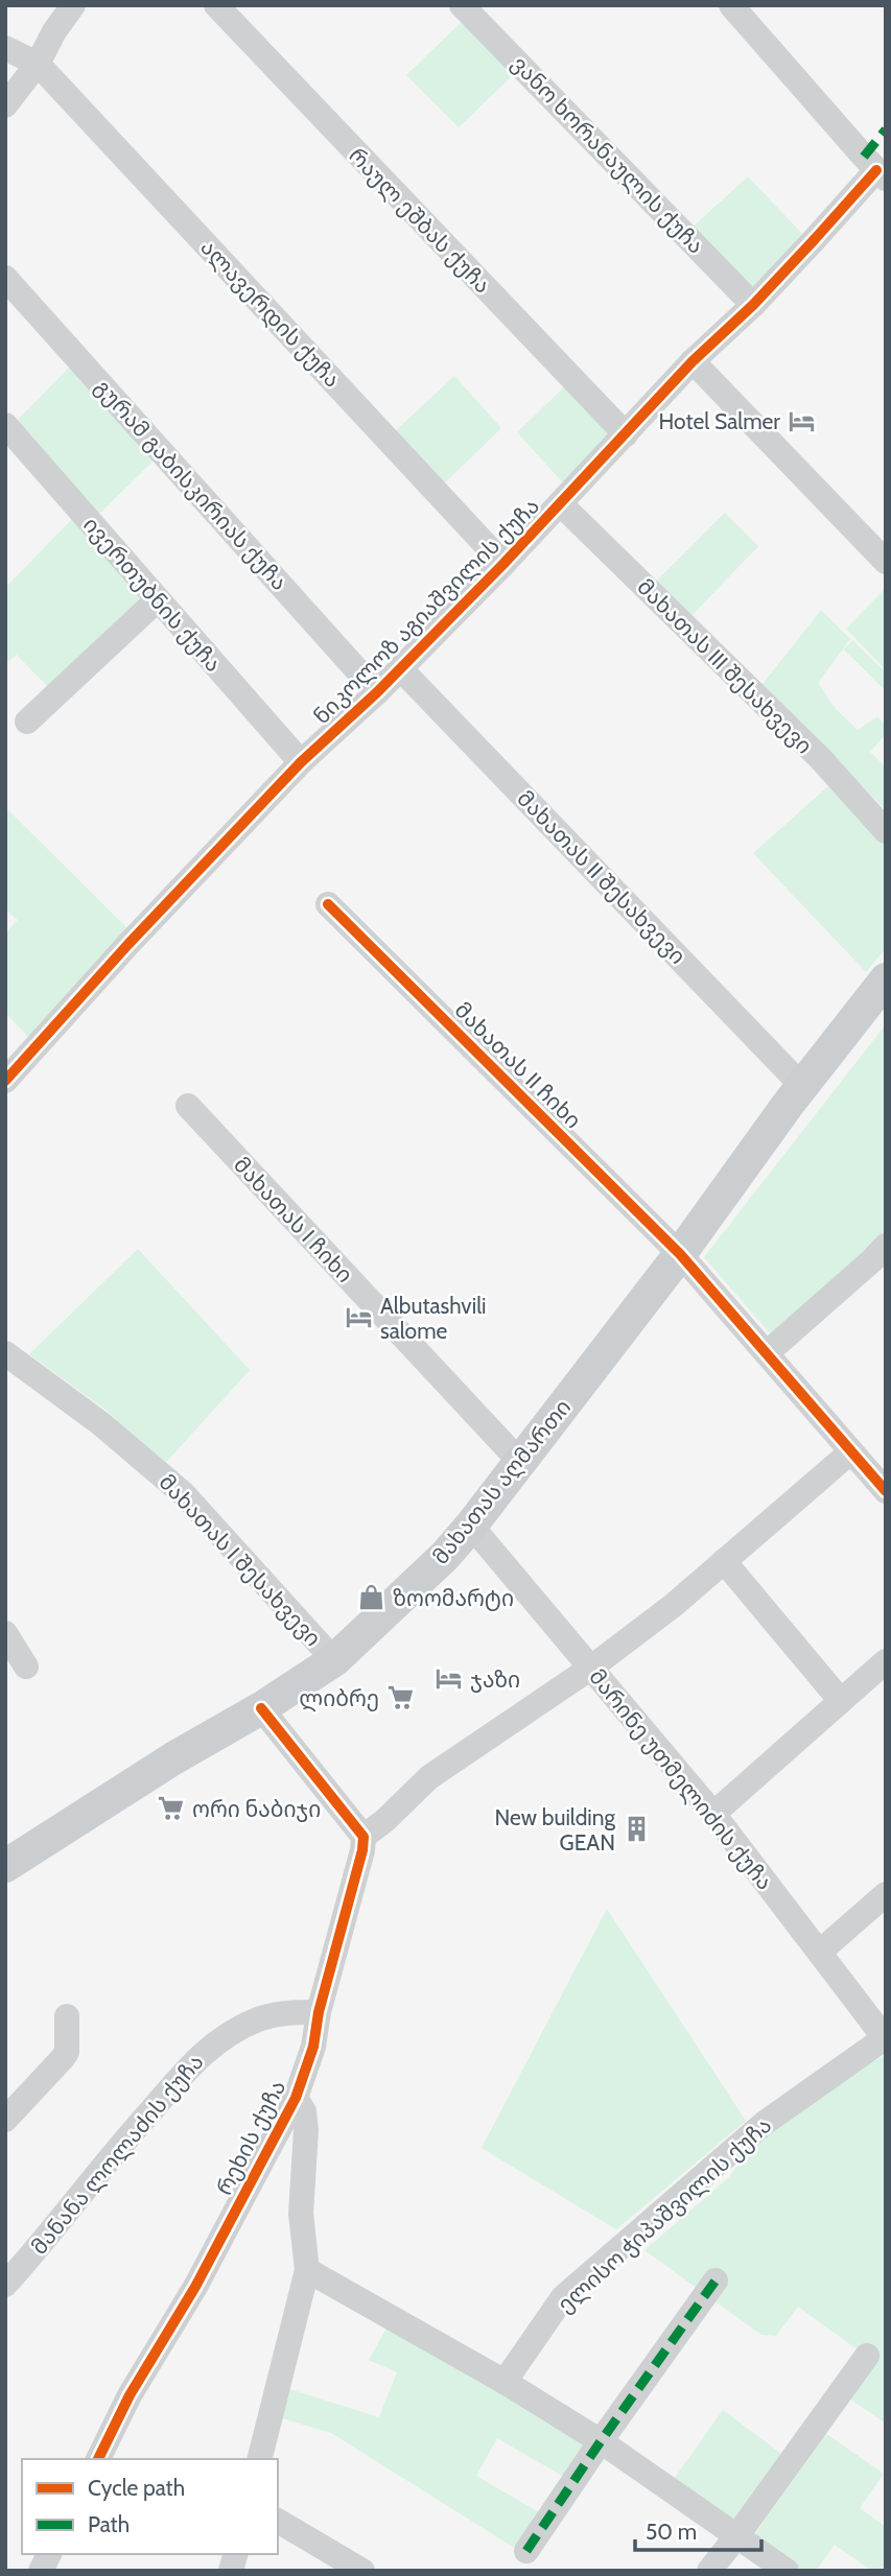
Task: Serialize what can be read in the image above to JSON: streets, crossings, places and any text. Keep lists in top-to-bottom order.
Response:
{
  "streets": {
    "main road": ["მახათას აღმართი"],
    "street": [
      "ვანო ხორანაულის ქუჩა",
      "რაულ ეშბას ქუჩა",
      "ალავერდის ქუჩა",
      "გურამ გაბისკირიას ქუჩა",
      "ივერთუბნის ქუჩა",
      "ნიკოლოზ აგიაშვილის ქუჩა",
      "მახათას III შესახვევი",
      "მახათას II შესახვევი",
      "მახათას II ჩიხი",
      "მახათას I ჩიხი",
      "მახათას I შესახვევი",
      "მარინე უთმელიძის ქუჩა",
      "რეხის ქუჩა",
      "მანანა ლოლაძის ქუჩა",
      "ელისო ჭიპაშვილის ქუჩა"
    ]
  },
  "crossings": [
    ["ვანო ხორანაულის ქუჩა", "ნიკოლოზ აგიაშვილის ქუჩა"],
    ["რაულ ეშბას ქუჩა", "ნიკოლოზ აგიაშვილის ქუჩა"],
    ["ალავერდის ქუჩა", "ნიკოლოზ აგიაშვილის ქუჩა"],
    ["გურამ გაბისკირიას ქუჩა", "ნიკოლოზ აგიაშვილის ქუჩა"],
    ["ივერთუბნის ქუჩა", "ნიკოლოზ აგიაშვილის ქუჩა"],
    ["ნიკოლოზ აგიაშვილის ქუჩა", "მახათას III შესახვევი"],
    ["ნიკოლოზ აგიაშვილის ქუჩა", "მახათას II შესახვევი"],
    ["მახათას II შესახვევი", "მახათას აღმართი"],
    ["მახათას II ჩიხი", "მახათას აღმართი"],
    ["მახათას I ჩიხი", "მახათას აღმართი"],
    ["მახათას აღმართი", "მახათას I შესახვევი"],
    ["მახათას აღმართი", "მარინე უთმელიძის ქუჩა"],
    ["მარინე უთმელიძის ქუჩა", "ელისო ჭიპაშვილის ქუჩა"],
    ["რეხის ქუჩა", "მანანა ლოლაძის ქუჩა"]
  ],
  "places": {
    "hotel": ["Hotel Salmer", "Albutashvili salome", "ჯაზი"],
    "shop": ["ზოომარტი"],
    "supermarket": ["ლიბრე", "ორი ნაბიჯი"],
    "building": ["New building GEAN"]
  },
  "legend": ["Cycle path", "Path"],
  "scale_bar": "50 m"
}
